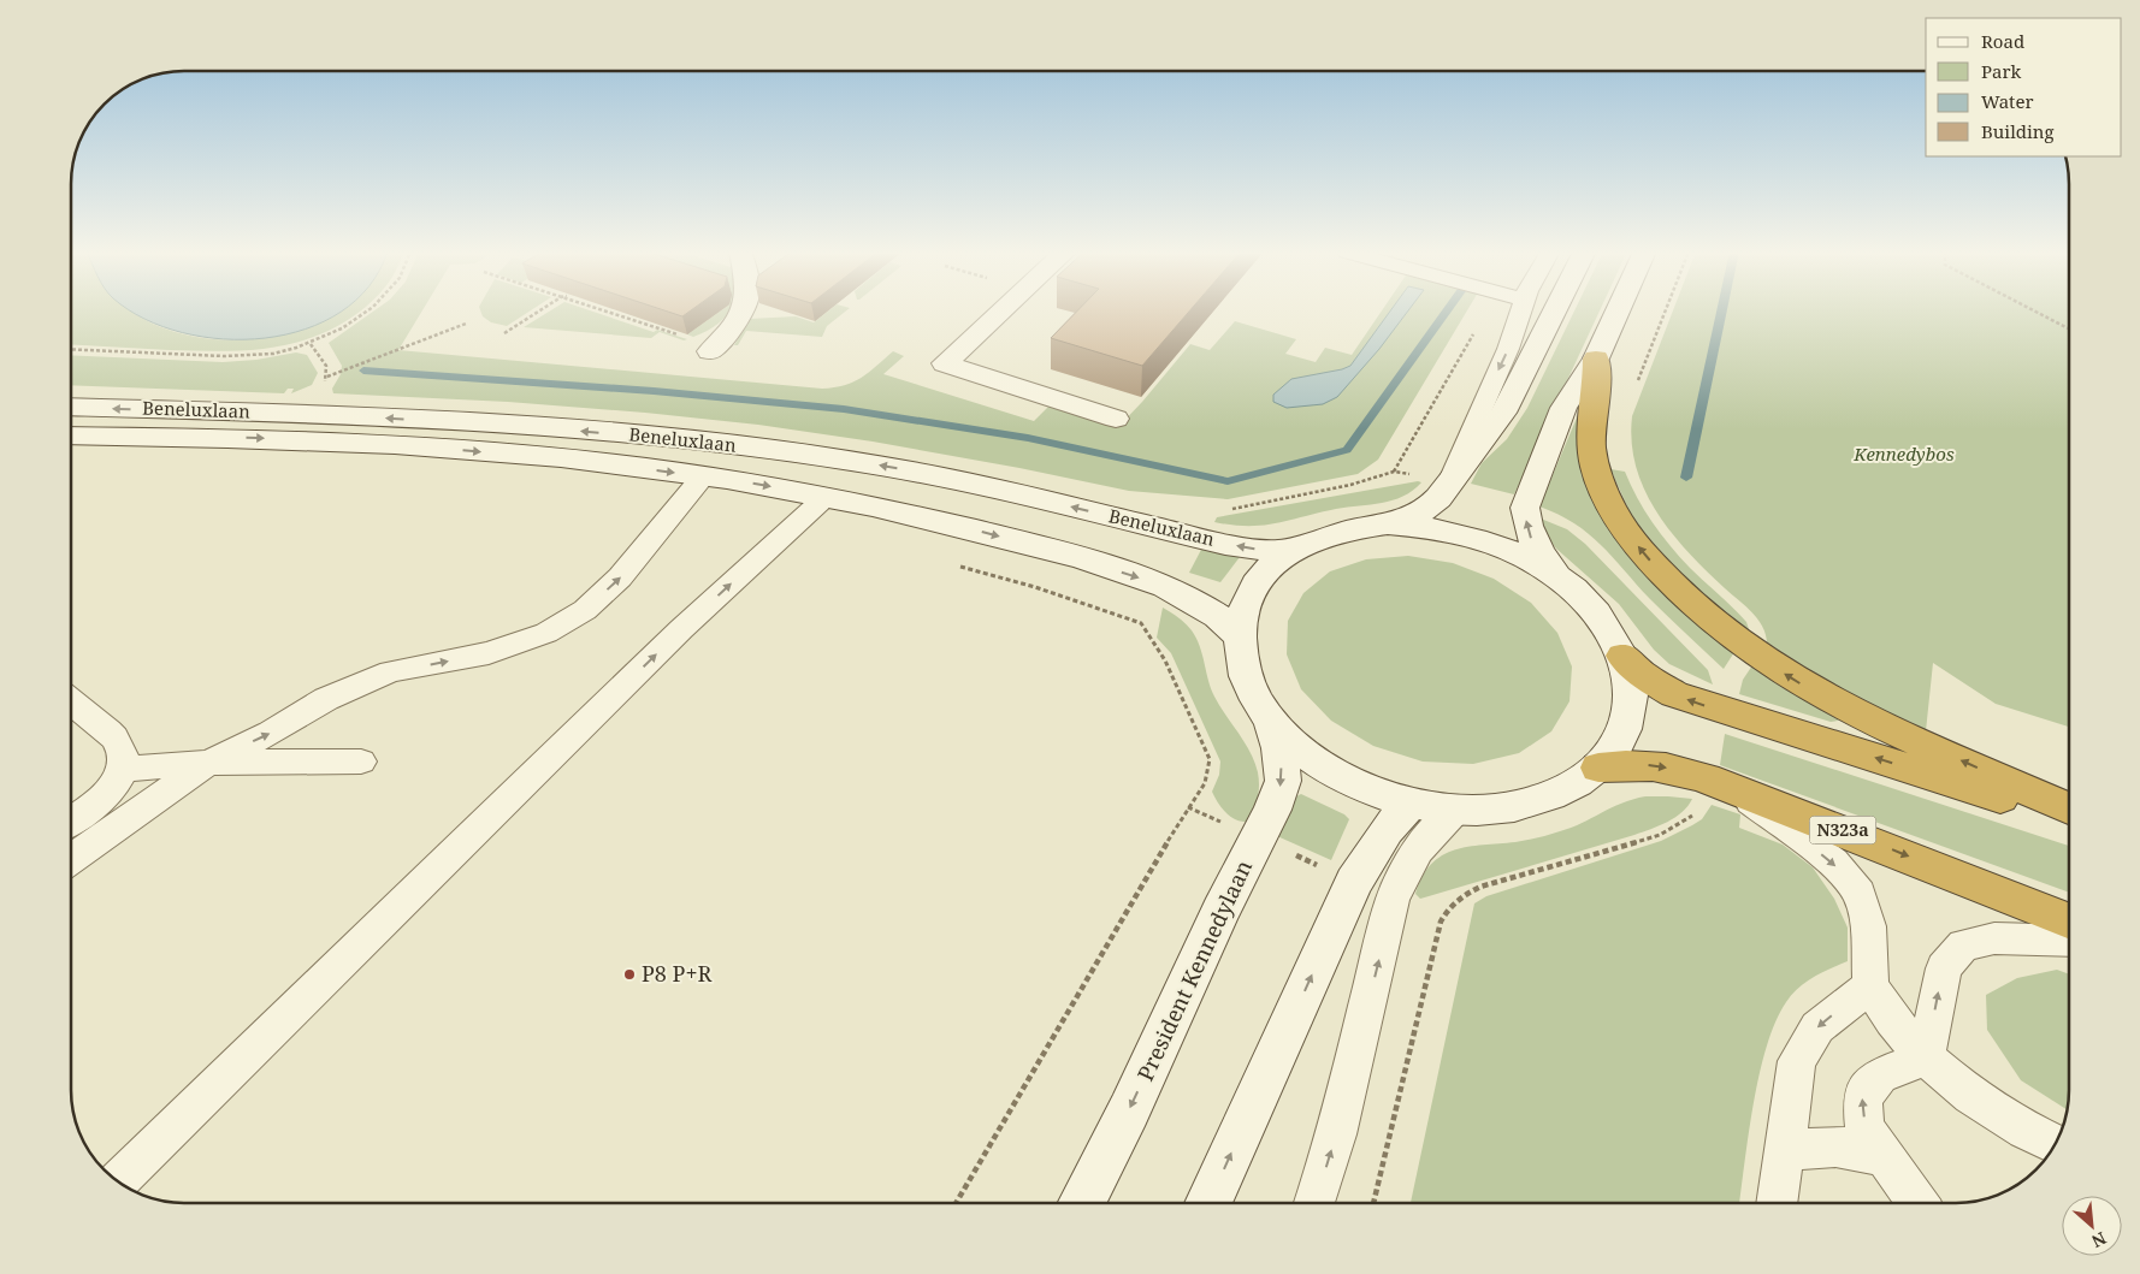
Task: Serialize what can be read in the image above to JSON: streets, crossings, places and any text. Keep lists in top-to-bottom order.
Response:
{
  "streets": {
    "highway": ["N323a"],
    "main road": ["Beneluxlaan", "President Kennedylaan"]
  },
  "parks": ["Kennedybos"],
  "places": ["P8 P+R"],
  "legend": [
    "Road",
    "Park",
    "Water",
    "Building"
  ],
  "north": "bottom right"
}
